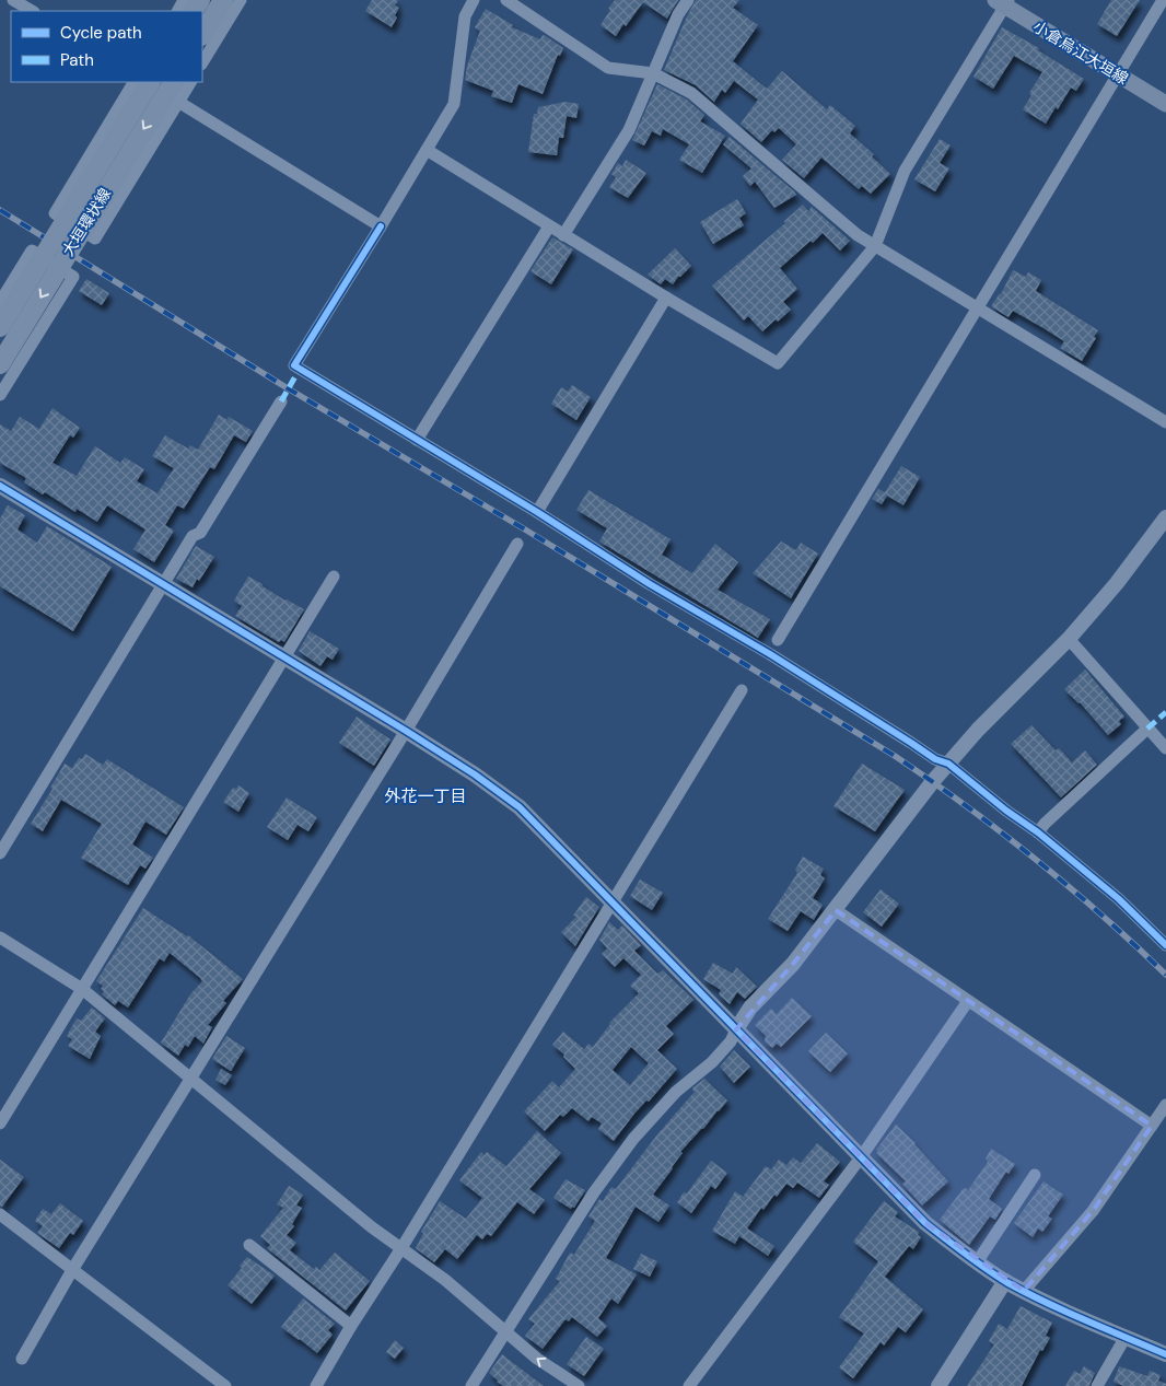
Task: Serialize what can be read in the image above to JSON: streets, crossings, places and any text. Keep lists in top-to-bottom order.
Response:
{
  "streets": {
    "main road": ["小倉烏江大垣線", "大垣環状線"]
  },
  "districts": ["外花一丁目"],
  "legend": ["Cycle path", "Path"]
}
